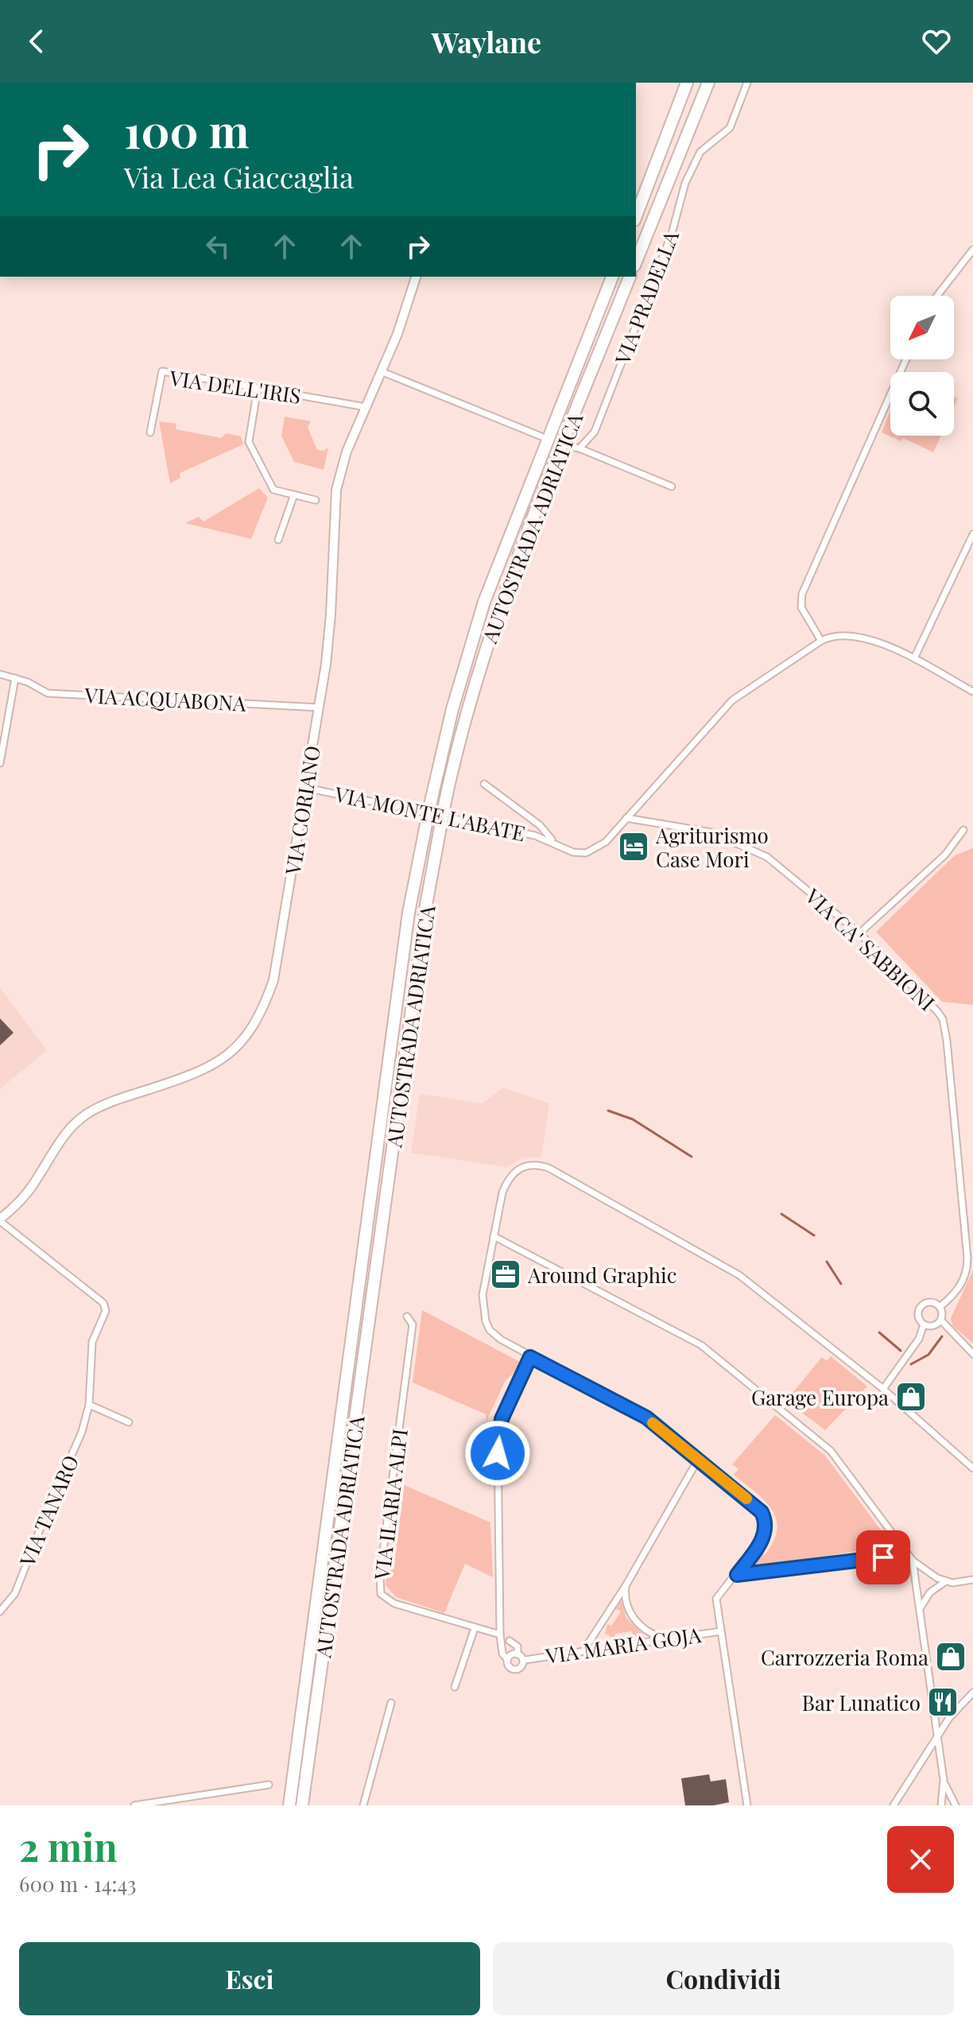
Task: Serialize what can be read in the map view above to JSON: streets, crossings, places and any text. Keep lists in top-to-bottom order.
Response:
{
  "streets": {
    "highway": ["AUTOSTRADA ADRIATICA"],
    "main road": ["VIA CORIANO"],
    "street": [
      "VIA PRADELLA",
      "VIA DELL'IRIS",
      "VIA ACQUABONA",
      "VIA MONTE L'ABATE",
      "VIA CA' SABBIONI",
      "VIA ILARIA ALPI",
      "VIA TANARO",
      "VIA MARIA GOJA"
    ]
  },
  "crossings": [
    ["VIA DELL'IRIS", "VIA CORIANO"],
    ["VIA ACQUABONA", "VIA CORIANO"],
    ["VIA CORIANO", "VIA MONTE L'ABATE"],
    ["VIA CORIANO", "VIA TANARO"],
    ["VIA MONTE L'ABATE", "VIA CA' SABBIONI"]
  ],
  "places": {
    "hotel": ["Agriturismo Case Mori"],
    "office": ["Around Graphic"],
    "shop": ["Garage Europa", "Carrozzeria Roma"],
    "restaurant": ["Bar Lunatico"]
  },
  "north": "bottom left",
  "page": {
    "header": "Waylane",
    "turn": ["100 m", "Via Lea Giaccaglia"],
    "heading": ["2 min", "600 m · 14:43"],
    "buttons": ["Esci", "Condividi"]
  }
}
